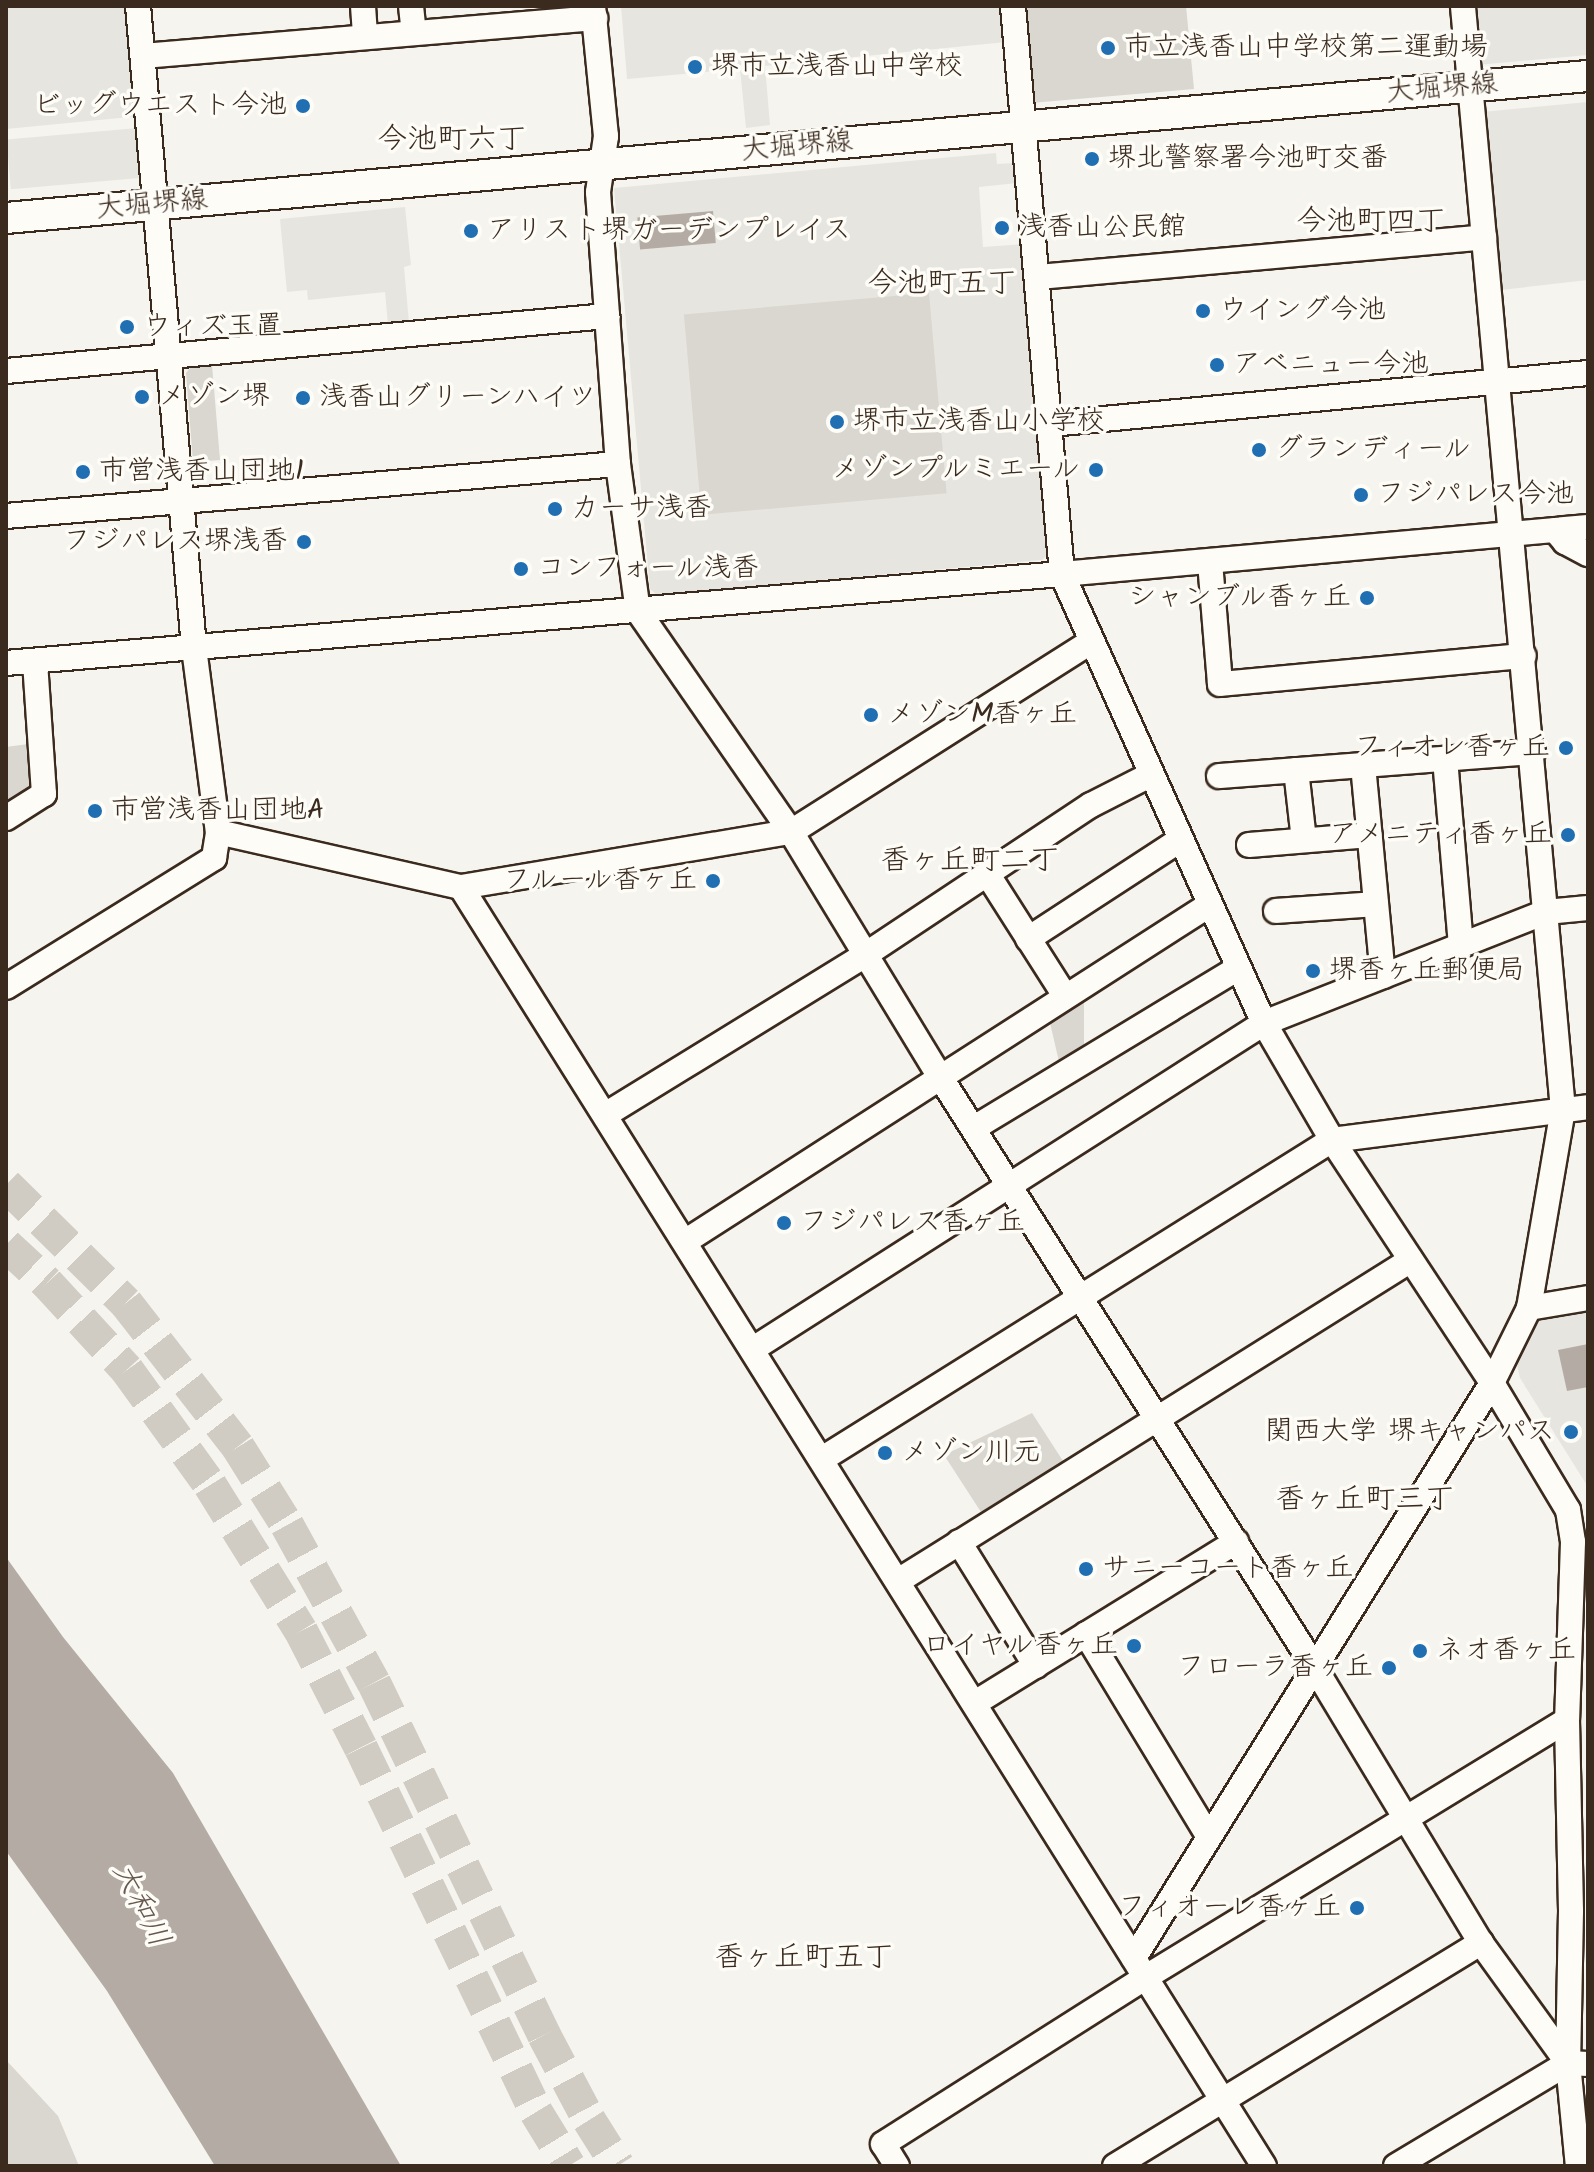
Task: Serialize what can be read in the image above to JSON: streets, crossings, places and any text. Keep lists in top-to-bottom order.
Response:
{
  "streets": {
    "main road": ["大堀堺線"]
  },
  "districts": [
    "今池町六丁",
    "今池町四丁",
    "今池町五丁",
    "香ヶ丘町二丁",
    "香ヶ丘町三丁",
    "香ヶ丘町五丁"
  ],
  "water": ["大和川"],
  "places": [
    "市立浅香山中学校第二運動場",
    "堺市立浅香山中学校",
    "ビッグウエスト今池",
    "堺北警察署今池町交番",
    "浅香山公民館",
    "アリスト堺ガーデンプレイス",
    "ウイング今池",
    "ウィズ玉置",
    "アベニュー今池",
    "メゾン堺",
    "浅香山グリーンハイツ",
    "堺市立浅香山小学校",
    "グランディール",
    "メゾンプルミエール",
    "市営浅香山団地1",
    "フジパレス今池",
    "カーサ浅香",
    "フジパレス堺浅香",
    "コンフォール浅香",
    "シャンブル香ヶ丘",
    "メゾンM香ヶ丘",
    "フィオレ香ヶ丘",
    "市営浅香山団地A",
    "アメニティ香ヶ丘",
    "フルール香ヶ丘",
    "堺香ヶ丘郵便局",
    "フジパレス香ヶ丘",
    "関西大学 堺キャンパス",
    "メゾン川元",
    "サニーコート香ヶ丘",
    "ロイヤル香ヶ丘",
    "ネオ香ヶ丘",
    "フローラ香ヶ丘",
    "フィオーレ香ヶ丘"
  ]
}
